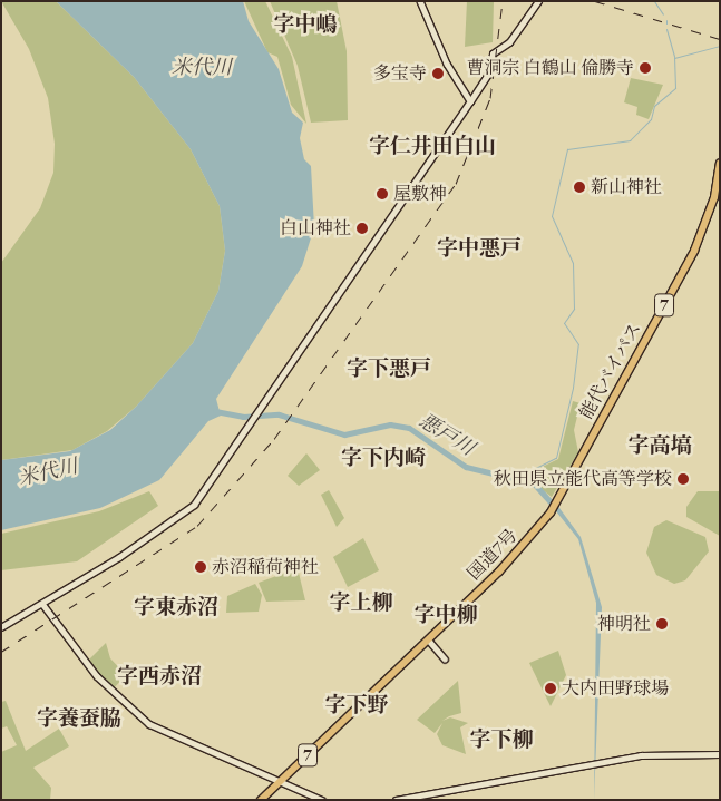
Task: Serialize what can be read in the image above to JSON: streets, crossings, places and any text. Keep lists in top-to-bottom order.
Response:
{
  "streets": {
    "highway": ["7", "能代バイパス", "国道7号"]
  },
  "crossings": [
    ["能代バイパス", "国道7号"]
  ],
  "districts": [
    "字中嶋",
    "字仁井田白山",
    "字中悪戸",
    "字下悪戸",
    "字高塙",
    "字下内崎",
    "字上柳",
    "字東赤沼",
    "字中柳",
    "字西赤沼",
    "字下野",
    "字養蚕脇",
    "字下柳"
  ],
  "water": ["米代川", "悪戸川"],
  "places": [
    "曹洞宗 白鶴山 倫勝寺",
    "多宝寺",
    "新山神社",
    "屋敷神",
    "白山神社",
    "秋田県立能代高等学校",
    "赤沼稲荷神社",
    "神明社",
    "大内田野球場"
  ]
}
